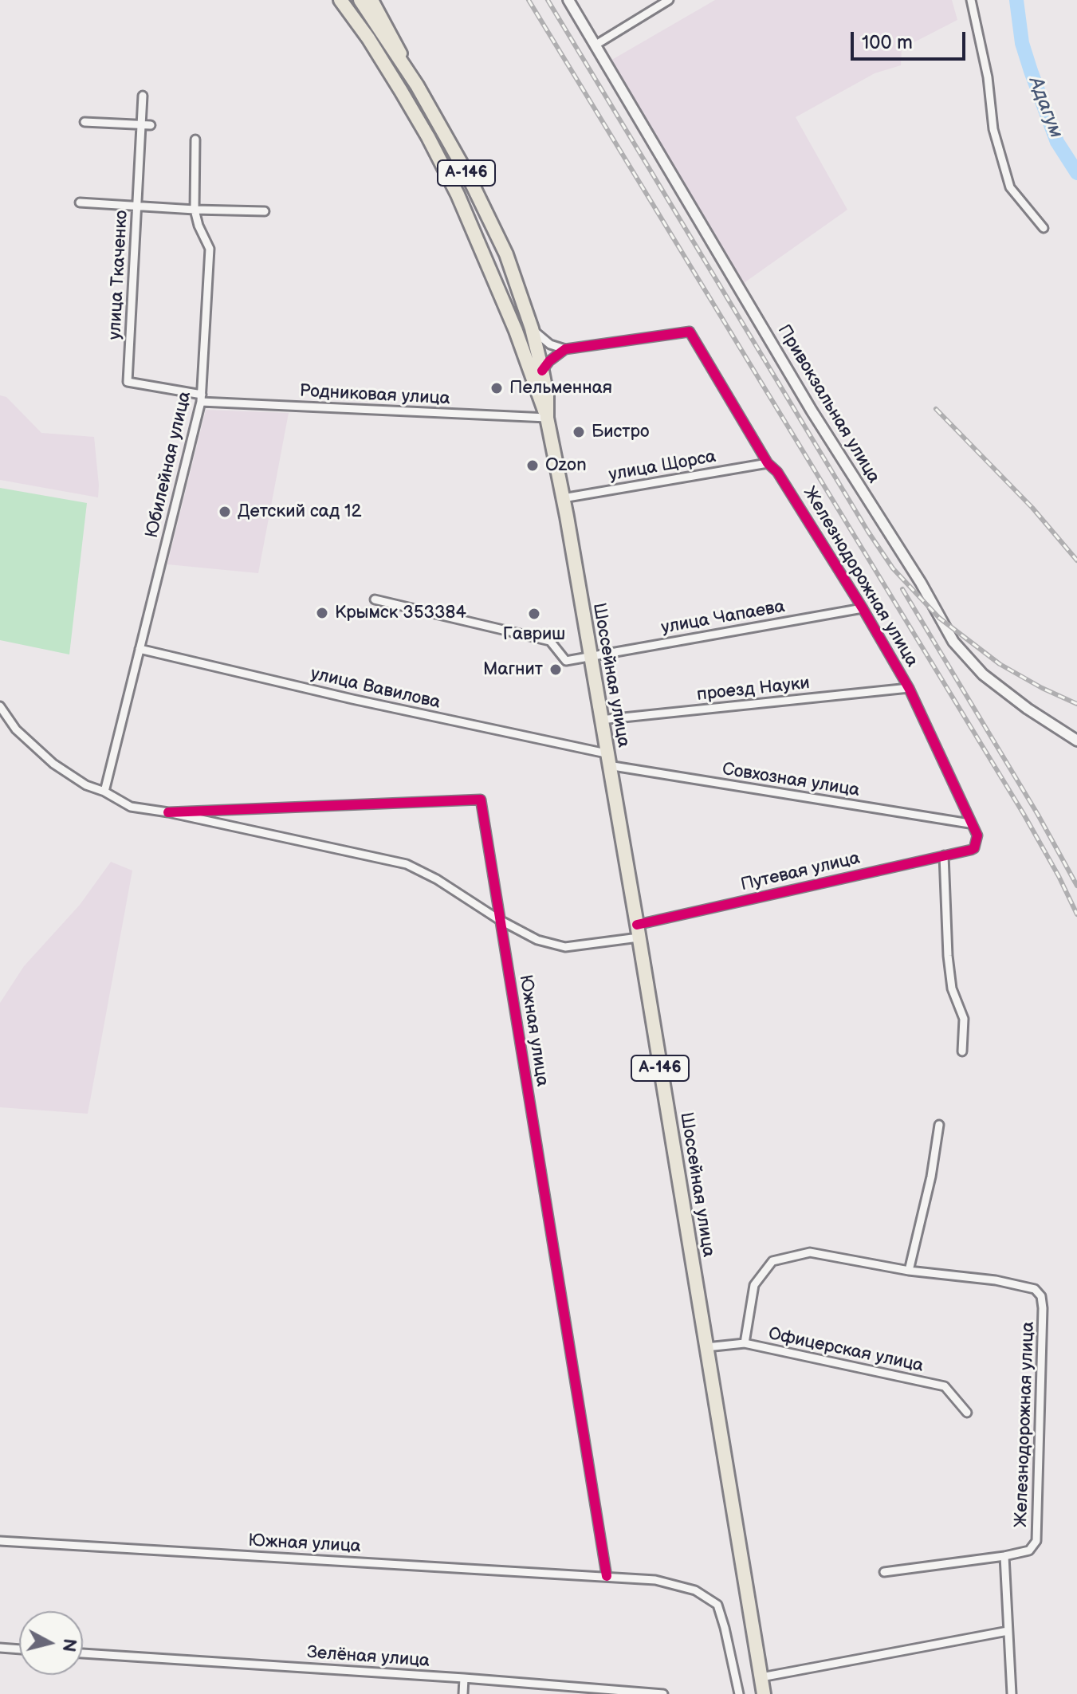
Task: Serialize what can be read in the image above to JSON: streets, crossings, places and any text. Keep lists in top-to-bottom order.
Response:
{
  "streets": {
    "highway": ["А-146", "Шоссейная улица"],
    "main road": ["Привокзальная улица"],
    "street": [
      "улица Ткаченко",
      "Родниковая улица",
      "Юбилейная улица",
      "улица Щорса",
      "Железнодорожная улица",
      "улица Чапаева",
      "улица Вавилова",
      "проезд Науки",
      "Совхозная улица",
      "Путевая улица",
      "Южная улица",
      "Офицерская улица",
      "Зелёная улица"
    ]
  },
  "crossings": [
    ["А-146", "Родниковая улица"],
    ["А-146", "Шоссейная улица"],
    ["улица Ткаченко", "Родниковая улица"],
    ["улица Ткаченко", "Юбилейная улица"],
    ["Родниковая улица", "Юбилейная улица"],
    ["Родниковая улица", "Шоссейная улица"],
    ["Юбилейная улица", "улица Вавилова"],
    ["улица Щорса", "Железнодорожная улица"],
    ["улица Щорса", "Шоссейная улица"],
    ["Железнодорожная улица", "улица Чапаева"],
    ["Железнодорожная улица", "проезд Науки"],
    ["Железнодорожная улица", "Совхозная улица"],
    ["Железнодорожная улица", "Путевая улица"],
    ["улица Чапаева", "Шоссейная улица"],
    ["Шоссейная улица", "улица Вавилова"],
    ["Шоссейная улица", "проезд Науки"],
    ["Шоссейная улица", "Совхозная улица"],
    ["Шоссейная улица", "Путевая улица"],
    ["Шоссейная улица", "Офицерская улица"],
    ["улица Вавилова", "Совхозная улица"],
    ["Путевая улица", "Южная улица"]
  ],
  "water": ["Адагум"],
  "places": [
    "Пельменная",
    "Бистро",
    "Ozon",
    "Детский сад 12",
    "Крымск 353384",
    "Гавриш",
    "Магнит"
  ],
  "scale_bar": "100 m",
  "north": "right"
}
